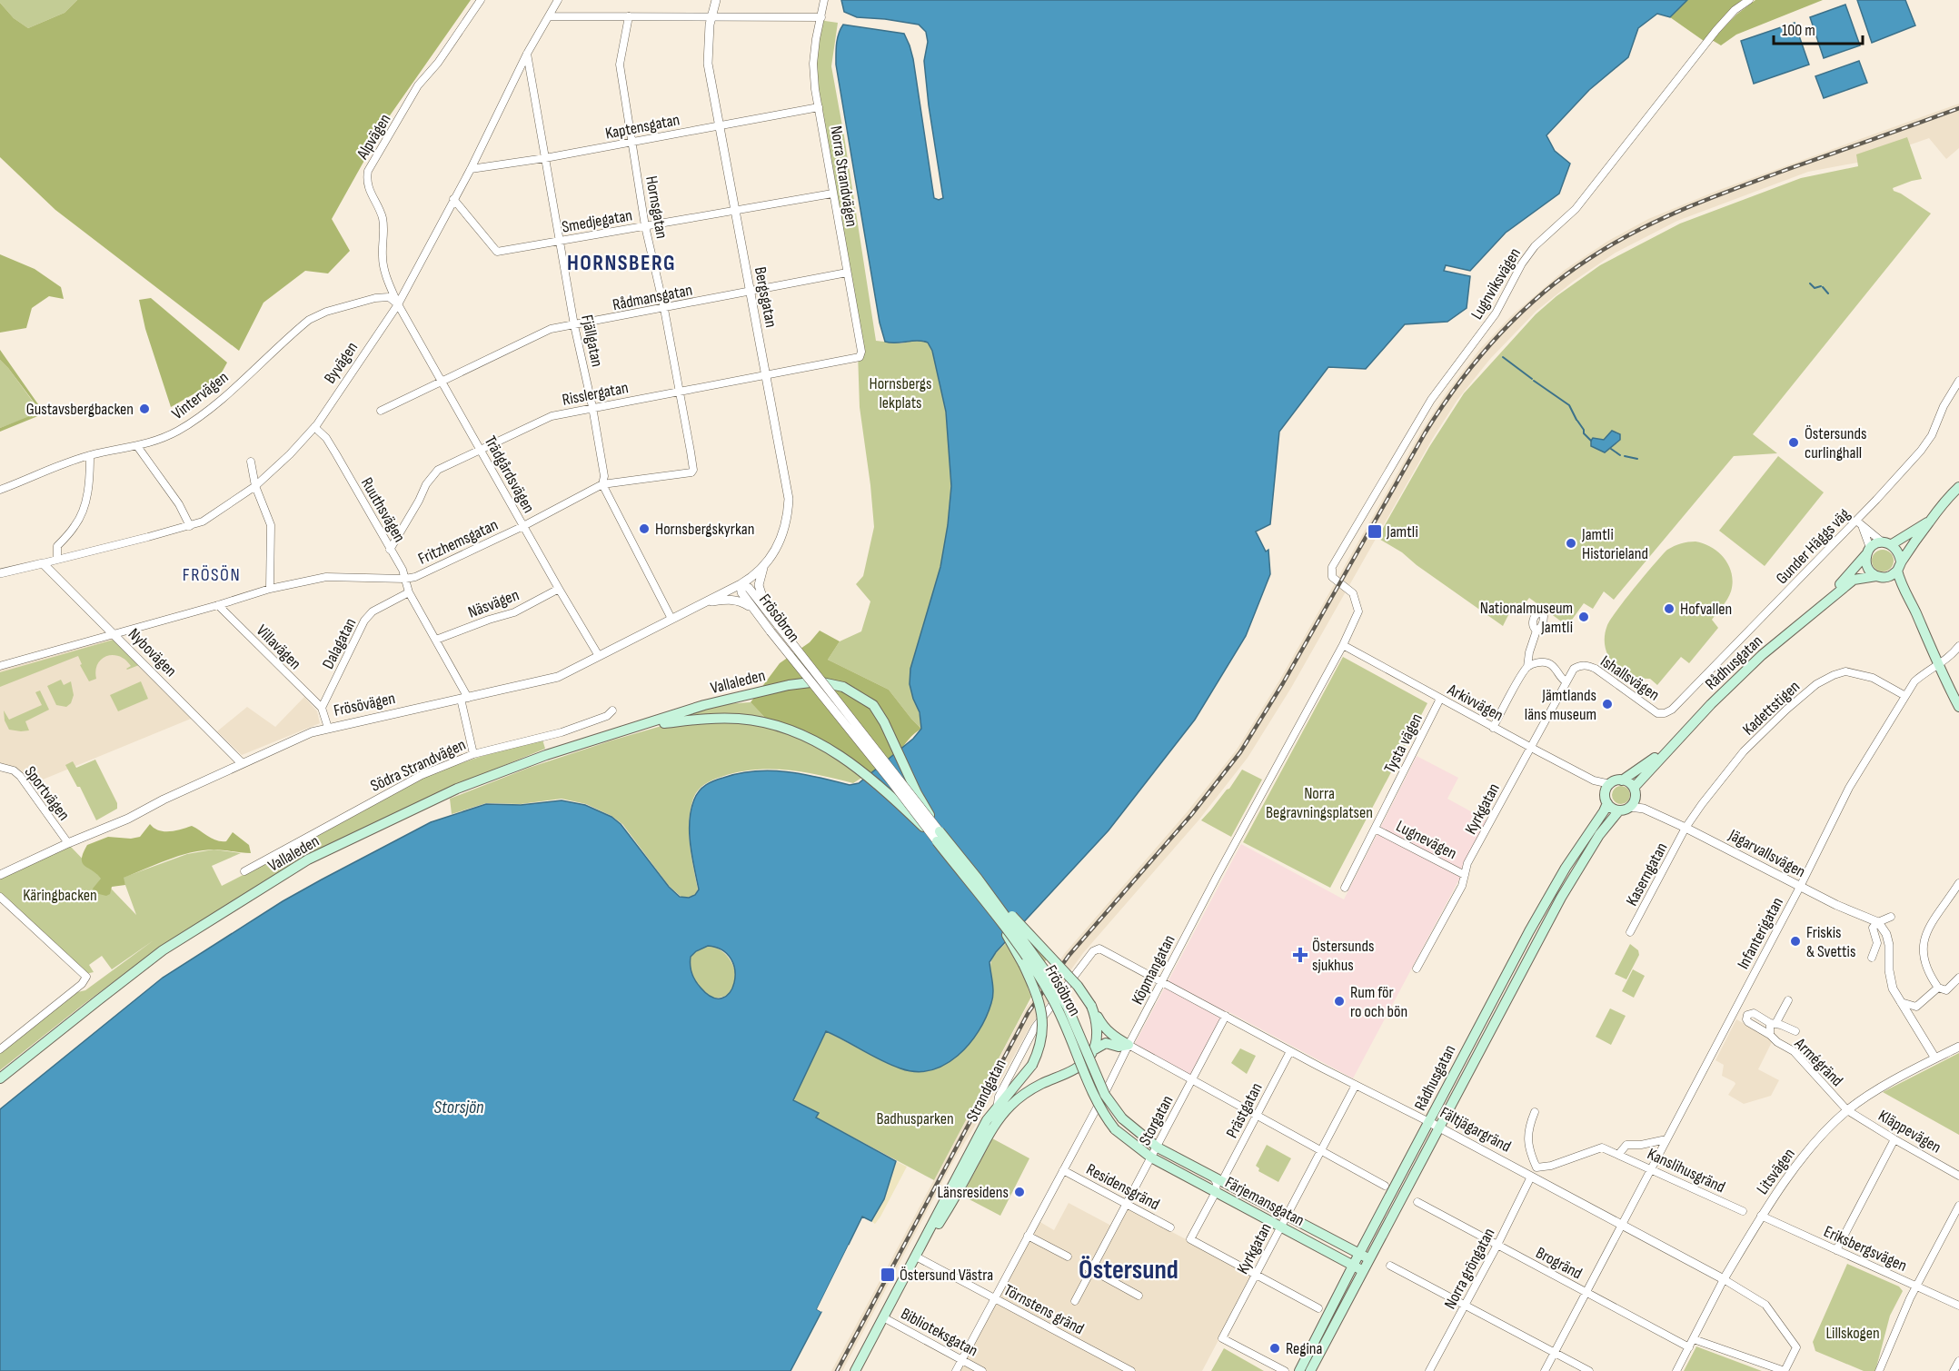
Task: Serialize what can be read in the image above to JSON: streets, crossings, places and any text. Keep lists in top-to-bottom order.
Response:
{
  "streets": {
    "main road": [
      "Frösöbron",
      "Rådhusgatan",
      "Vallaleden",
      "Strandgatan",
      "Färjemansgatan"
    ],
    "street": [
      "Kaptensgatan",
      "Alpvägen",
      "Norra Strandvägen",
      "Hornsgatan",
      "Smedjegatan",
      "Lugnviksvägen",
      "Rådmansgatan",
      "Bergsgatan",
      "Fjällgatan",
      "Byvägen",
      "Risslergatan",
      "Vintervägen",
      "Trädgårdsvägen",
      "Ruuthsvägen",
      "Fritzhemsgatan",
      "Gunder Häggs väg",
      "Näsvägen",
      "Dalagatan",
      "Villavägen",
      "Nybovägen",
      "Ishallsvägen",
      "Arkivvägen",
      "Frösövägen",
      "Kadettstigen",
      "Tysta vägen",
      "Södra Strandvägen",
      "Sportvägen",
      "Kyrkgatan",
      "Lugnevägen",
      "Jägarvallsvägen",
      "Kaserngatan",
      "Infanterigatan",
      "Köpmangatan",
      "Armégränd",
      "Prästgatan",
      "Storgatan",
      "Fältjägargränd",
      "Kläppevägen",
      "Kanslihusgränd",
      "Litsvägen",
      "Residensgränd",
      "Eriksbergsvägen",
      "Brogränd",
      "Norra gröngatan",
      "Törnstens gränd",
      "Biblioteksgatan"
    ]
  },
  "crossings": [
    ["Kaptensgatan", "Norra Strandvägen"],
    ["Kaptensgatan", "Hornsgatan"],
    ["Kaptensgatan", "Bergsgatan"],
    ["Kaptensgatan", "Fjällgatan"],
    ["Kaptensgatan", "Byvägen"],
    ["Alpvägen", "Byvägen"],
    ["Alpvägen", "Vintervägen"],
    ["Alpvägen", "Trädgårdsvägen"],
    ["Norra Strandvägen", "Smedjegatan"],
    ["Norra Strandvägen", "Rådmansgatan"],
    ["Norra Strandvägen", "Risslergatan"],
    ["Hornsgatan", "Smedjegatan"],
    ["Hornsgatan", "Rådmansgatan"],
    ["Hornsgatan", "Risslergatan"],
    ["Hornsgatan", "Fritzhemsgatan"],
    ["Smedjegatan", "Bergsgatan"],
    ["Smedjegatan", "Fjällgatan"],
    ["Smedjegatan", "Byvägen"],
    ["Lugnviksvägen", "Köpmangatan"],
    ["Rådmansgatan", "Bergsgatan"],
    ["Rådmansgatan", "Fjällgatan"],
    ["Rådmansgatan", "Trädgårdsvägen"],
    ["Bergsgatan", "Risslergatan"],
    ["Bergsgatan", "Frösöbron"],
    ["Bergsgatan", "Frösövägen"],
    ["Fjällgatan", "Byvägen"],
    ["Fjällgatan", "Risslergatan"],
    ["Fjällgatan", "Fritzhemsgatan"],
    ["Fjällgatan", "Frösövägen"],
    ["Byvägen", "Vintervägen"],
    ["Byvägen", "Trädgårdsvägen"],
    ["Byvägen", "Ruuthsvägen"],
    ["Byvägen", "Nybovägen"],
    ["Risslergatan", "Trädgårdsvägen"],
    ["Risslergatan", "Ruuthsvägen"],
    ["Vintervägen", "Trädgårdsvägen"],
    ["Trädgårdsvägen", "Fritzhemsgatan"],
    ["Trädgårdsvägen", "Näsvägen"],
    ["Trädgårdsvägen", "Frösövägen"],
    ["Ruuthsvägen", "Fritzhemsgatan"],
    ["Ruuthsvägen", "Näsvägen"],
    ["Ruuthsvägen", "Dalagatan"],
    ["Ruuthsvägen", "Frösövägen"],
    ["Ruuthsvägen", "Södra Strandvägen"],
    ["Fritzhemsgatan", "Villavägen"],
    ["Fritzhemsgatan", "Nybovägen"],
    ["Gunder Häggs väg", "Ishallsvägen"],
    ["Frösöbron", "Vallaleden"],
    ["Frösöbron", "Frösövägen"],
    ["Frösöbron", "Köpmangatan"],
    ["Frösöbron", "Storgatan"],
    ["Frösöbron", "Färjemansgatan"],
    ["Dalagatan", "Villavägen"],
    ["Nybovägen", "Frösövägen"],
    ["Rådhusgatan", "Arkivvägen"],
    ["Rådhusgatan", "Jägarvallsvägen"],
    ["Rådhusgatan", "Fältjägargränd"],
    ["Rådhusgatan", "Färjemansgatan"],
    ["Ishallsvägen", "Kyrkgatan"],
    ["Arkivvägen", "Tysta vägen"],
    ["Arkivvägen", "Kyrkgatan"],
    ["Arkivvägen", "Jägarvallsvägen"],
    ["Arkivvägen", "Köpmangatan"],
    ["Frösövägen", "Sportvägen"],
    ["Kadettstigen", "Jägarvallsvägen"],
    ["Kadettstigen", "Kaserngatan"],
    ["Kadettstigen", "Infanterigatan"],
    ["Tysta vägen", "Lugnevägen"],
    ["Kyrkgatan", "Lugnevägen"],
    ["Kyrkgatan", "Fältjägargränd"],
    ["Kyrkgatan", "Färjemansgatan"],
    ["Jägarvallsvägen", "Kaserngatan"],
    ["Jägarvallsvägen", "Infanterigatan"],
    ["Infanterigatan", "Fältjägargränd"],
    ["Infanterigatan", "Kanslihusgränd"],
    ["Infanterigatan", "Brogränd"],
    ["Köpmangatan", "Fältjägargränd"],
    ["Köpmangatan", "Residensgränd"],
    ["Köpmangatan", "Törnstens gränd"],
    ["Köpmangatan", "Biblioteksgatan"],
    ["Armégränd", "Kläppevägen"],
    ["Armégränd", "Litsvägen"],
    ["Strandgatan", "Fältjägargränd"],
    ["Strandgatan", "Törnstens gränd"],
    ["Strandgatan", "Biblioteksgatan"],
    ["Prästgatan", "Fältjägargränd"],
    ["Prästgatan", "Färjemansgatan"],
    ["Storgatan", "Fältjägargränd"],
    ["Storgatan", "Residensgränd"],
    ["Storgatan", "Färjemansgatan"],
    ["Fältjägargränd", "Litsvägen"],
    ["Fältjägargränd", "Norra gröngatan"],
    ["Kläppevägen", "Litsvägen"],
    ["Litsvägen", "Eriksbergsvägen"],
    ["Litsvägen", "Brogränd"],
    ["Brogränd", "Norra gröngatan"]
  ],
  "districts": ["HORNSBERG", "FRÖSÖN", "Östersund"],
  "water": ["Storsjön"],
  "parks": [
    "Hornsbergs lekplats",
    "Norra Begravningsplatsen",
    "Käringbacken",
    "Badhusparken",
    "Lillskogen"
  ],
  "places": {
    "other": [
      "Gustavsbergbacken",
      "Östersunds curlinghall",
      "Hornsbergskyrkan",
      "Jamtli Historieland",
      "Hofvallen",
      "Nationalmuseum Jamtli",
      "Jämtlands läns museum",
      "Friskis & Svettis",
      "Rum för ro och bön",
      "Länsresidens",
      "Regina"
    ],
    "transit": ["Jamtli", "Östersund Västra"],
    "health": ["Östersunds sjukhus"]
  },
  "scale_bar": "100 m"
}
